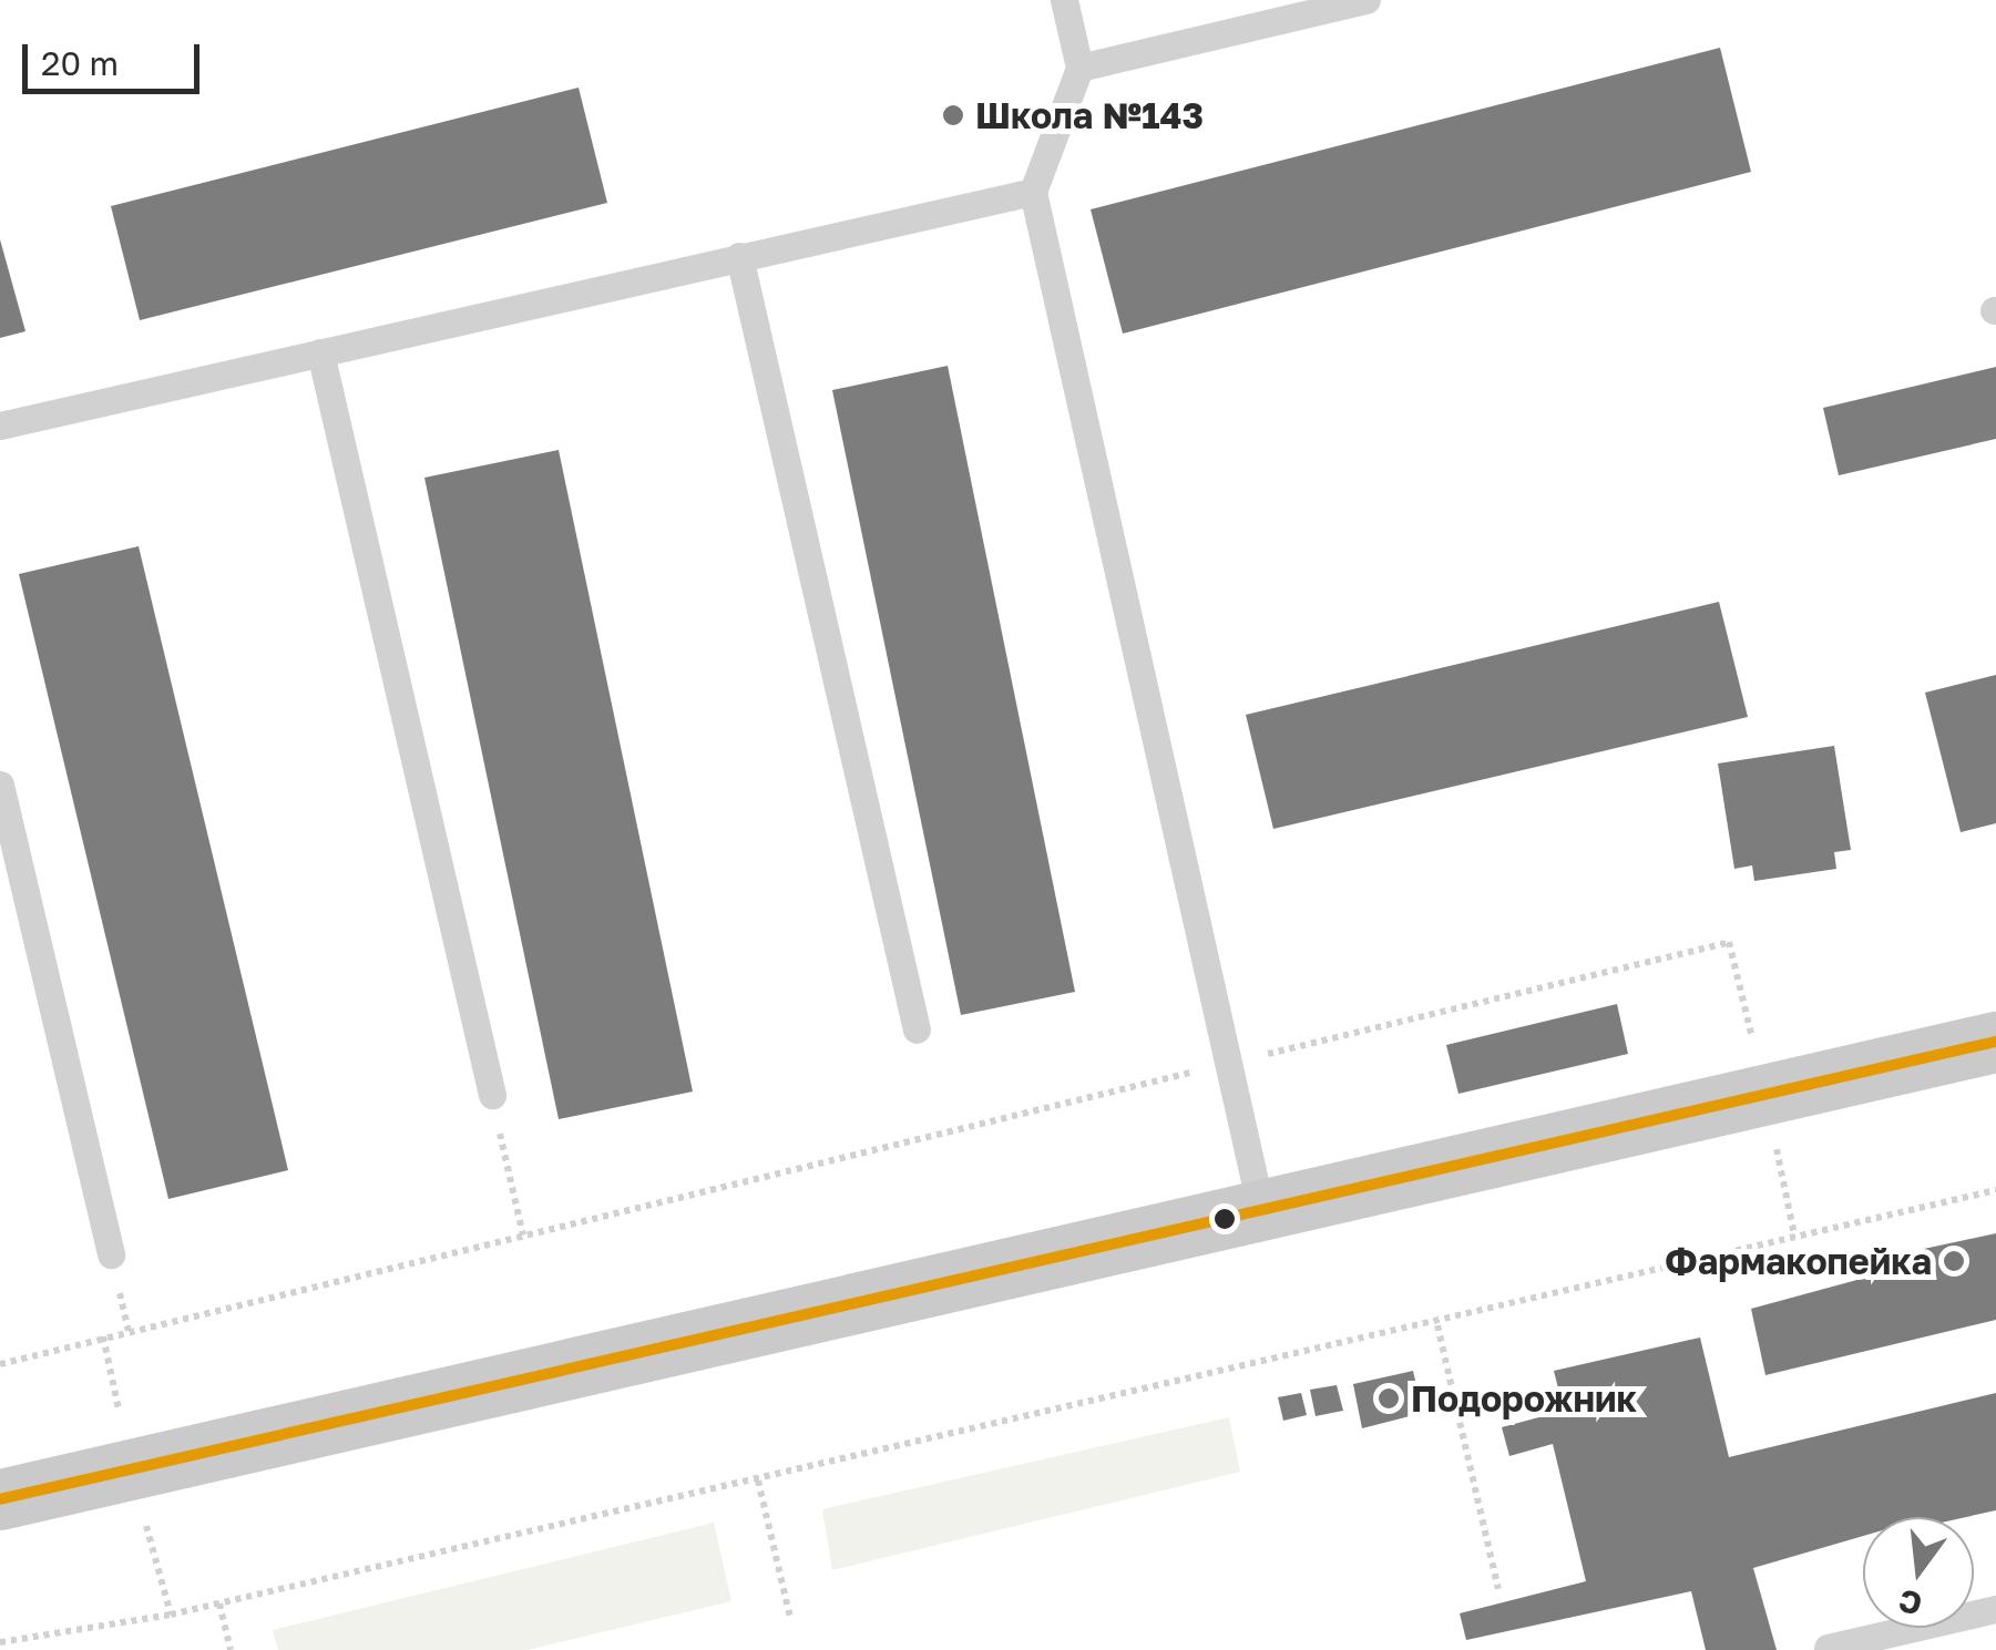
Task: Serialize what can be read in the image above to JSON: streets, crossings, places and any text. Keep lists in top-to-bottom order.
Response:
{
  "places": ["Школа №143", "Фармакопейка", "Подорожник"],
  "scale_bar": "20 m",
  "north": "bottom"
}
